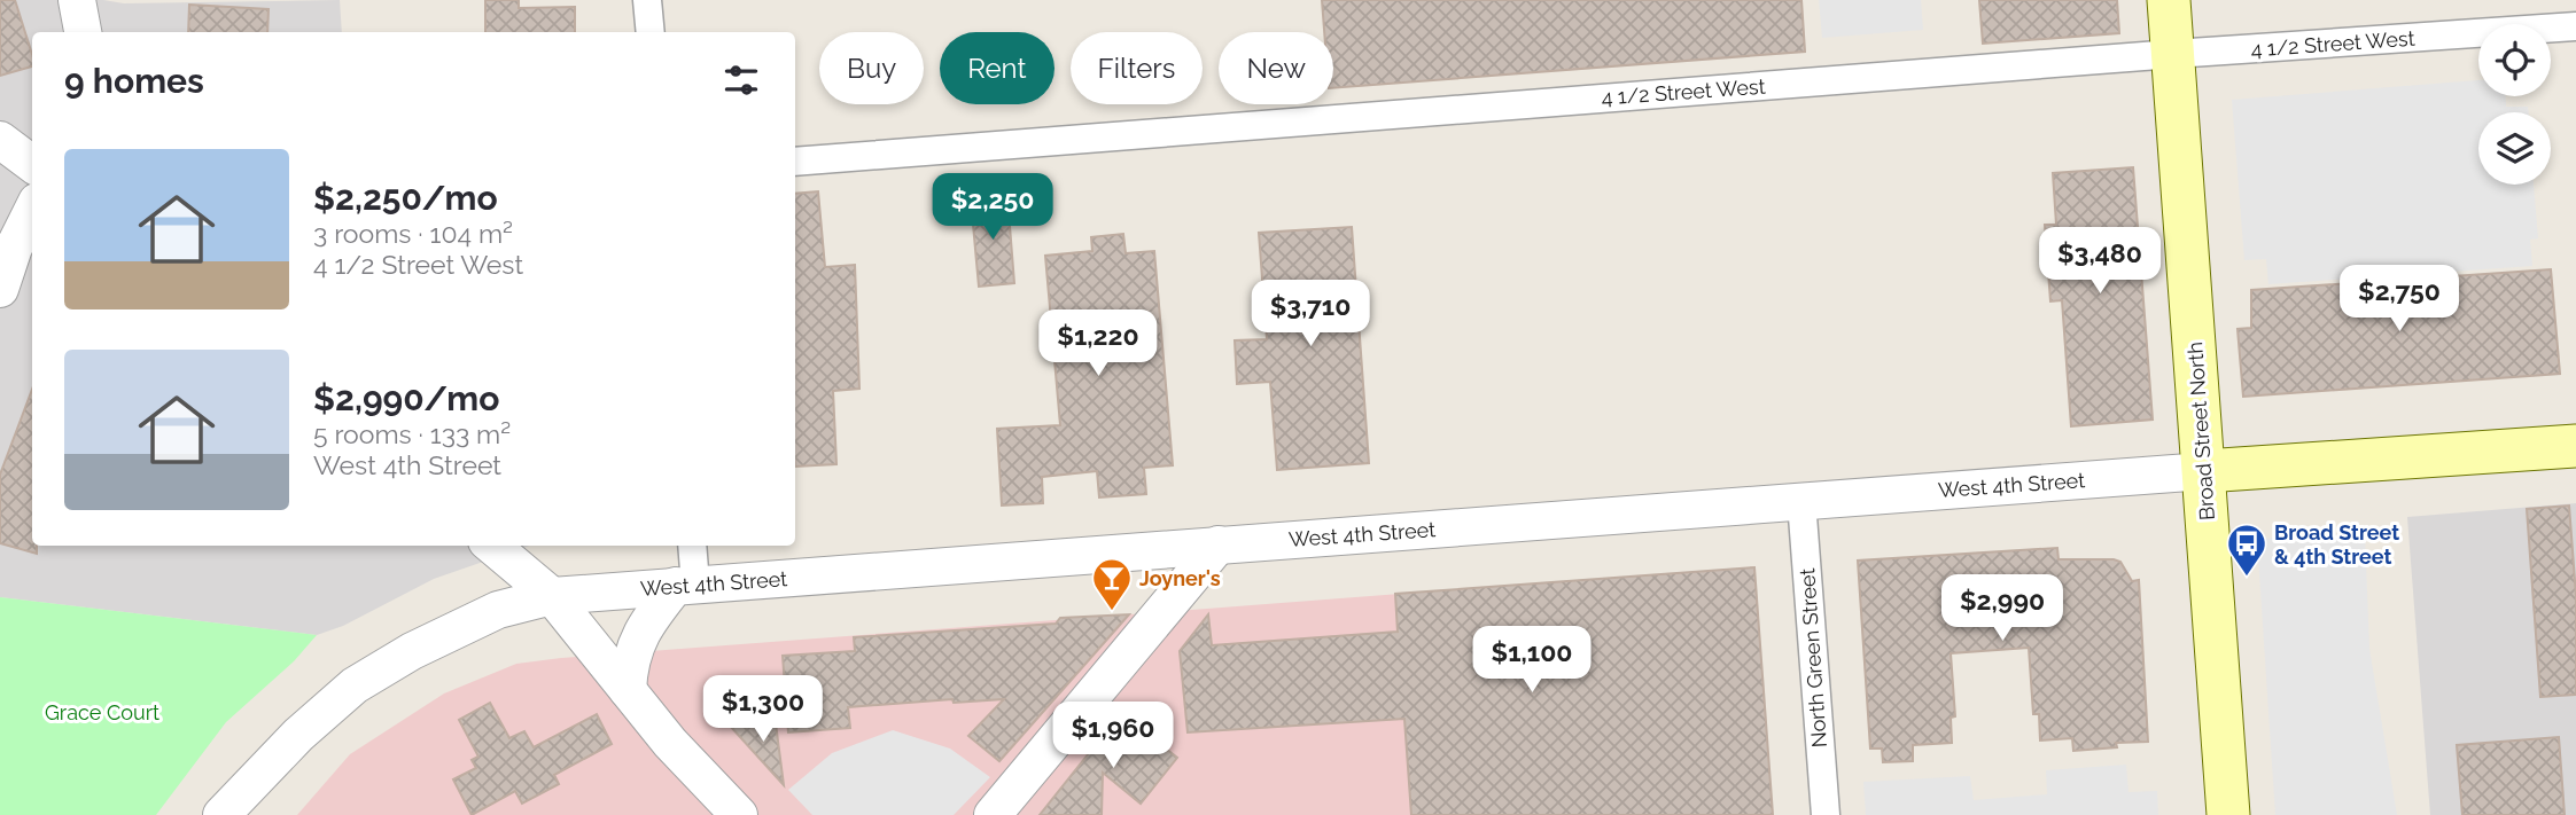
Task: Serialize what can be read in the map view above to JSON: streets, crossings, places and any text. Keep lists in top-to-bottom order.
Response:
{
  "streets": {
    "main road": ["Broad Street North", "West 4th Street"],
    "street": ["4 1/2 Street West", "North Green Street"]
  },
  "crossings": [
    ["4 1/2 Street West", "Broad Street North"],
    ["Broad Street North", "West 4th Street"],
    ["West 4th Street", "North Green Street"]
  ],
  "parks": ["Grace Court"],
  "places": {
    "bus stop": ["Broad Street & 4th Street"],
    "bar": ["Joyner's"]
  },
  "page": {
    "chip": [
      "Buy",
      "Rent",
      "Filters",
      "New"
    ],
    "heading": "9 homes",
    "list": [
      {
        "name": "$2,250/mo",
        "note": "3 rooms · 104 m² · 4 1/2 Street West"
      },
      {
        "name": "$2,990/mo",
        "note": "5 rooms · 133 m² · West 4th Street"
      }
    ],
    "price": [
      "$2,250",
      "$3,480",
      "$2,750",
      "$3,710",
      "$1,220",
      "$2,990",
      "$1,100",
      "$1,300",
      "$1,960"
    ]
  }
}
